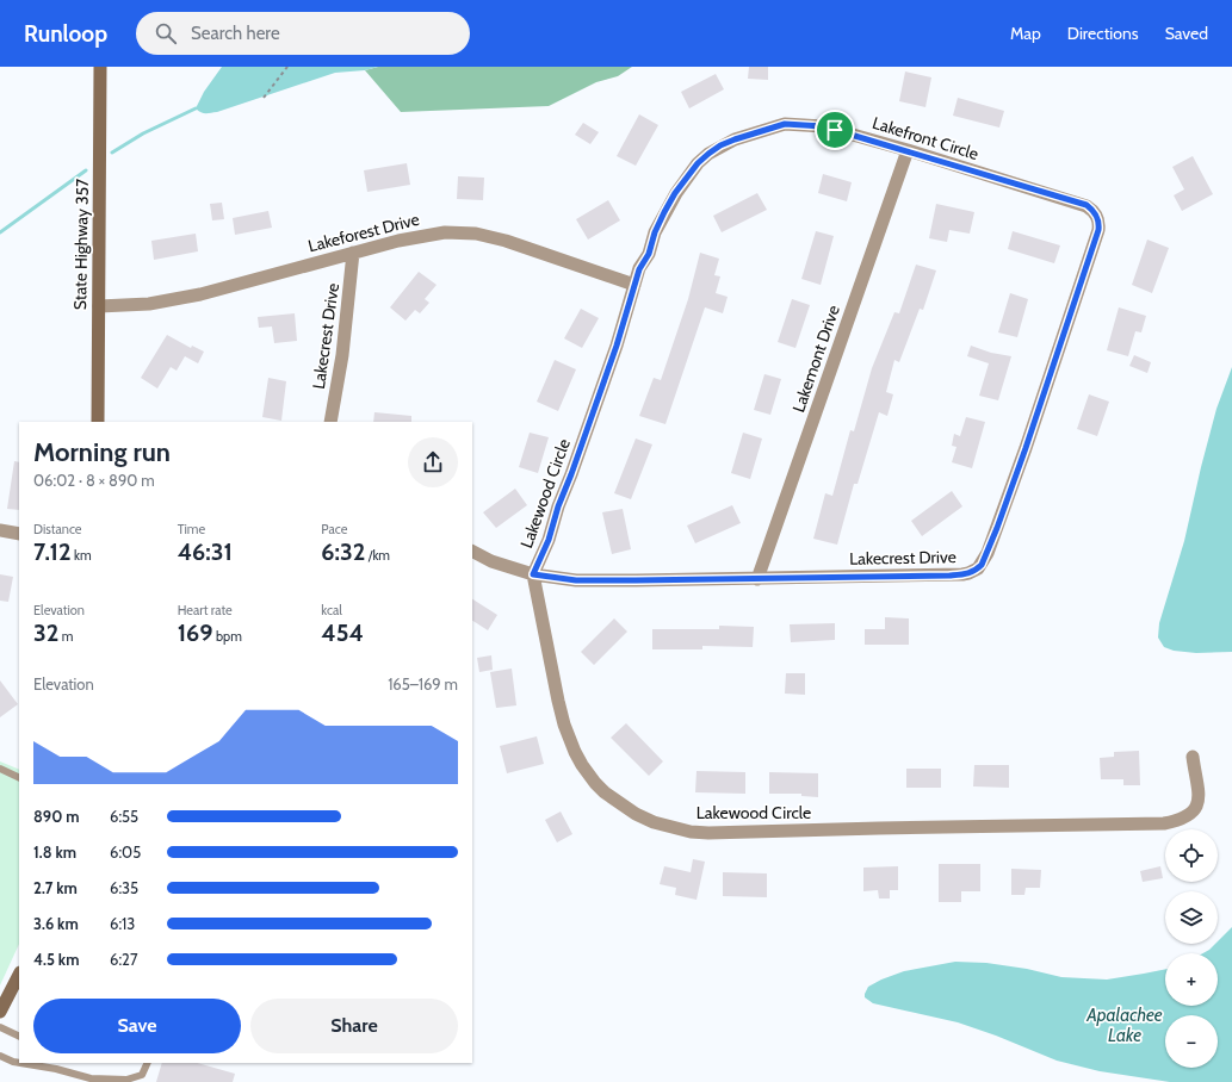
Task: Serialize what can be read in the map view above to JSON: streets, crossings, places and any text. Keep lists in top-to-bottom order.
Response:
{
  "streets": {
    "main road": ["State Highway 357"],
    "street": [
      "Lakefront Circle",
      "Lakeforest Drive",
      "Lakecrest Drive",
      "Lakemont Drive",
      "Lakewood Circle"
    ]
  },
  "crossings": [
    ["Lakefront Circle", "Lakeforest Drive"],
    ["Lakefront Circle", "Lakecrest Drive"],
    ["Lakefront Circle", "Lakemont Drive"],
    ["Lakefront Circle", "Lakewood Circle"],
    ["Lakeforest Drive", "State Highway 357"],
    ["Lakeforest Drive", "Lakecrest Drive"],
    ["Lakeforest Drive", "Lakewood Circle"],
    ["Lakecrest Drive", "Lakemont Drive"],
    ["Lakecrest Drive", "Lakewood Circle"]
  ],
  "water": ["Apalachee Lake"],
  "page": {
    "header": "Runloop",
    "search": "Search here",
    "nav": ["Map", "Directions", "Saved"],
    "heading": ["Morning run", "06:02 · 8 × 890 m"],
    "stats": [
      ["Distance", "7.12 km"],
      ["Time", "46:31"],
      ["Pace", "6:32 /km"],
      ["Elevation", "32 m"],
      ["Heart rate", "169 bpm"],
      ["kcal", "454"]
    ],
    "chart": ["Elevation", "165–169 m"],
    "list": [
      {
        "name": "890 m",
        "note": "6:55"
      },
      {
        "name": "1.8 km",
        "note": "6:05"
      },
      {
        "name": "2.7 km",
        "note": "6:35"
      },
      {
        "name": "3.6 km",
        "note": "6:13"
      },
      {
        "name": "4.5 km",
        "note": "6:27"
      }
    ],
    "map_buttons": ["+", "−"],
    "buttons": ["Save", "Share"]
  }
}
